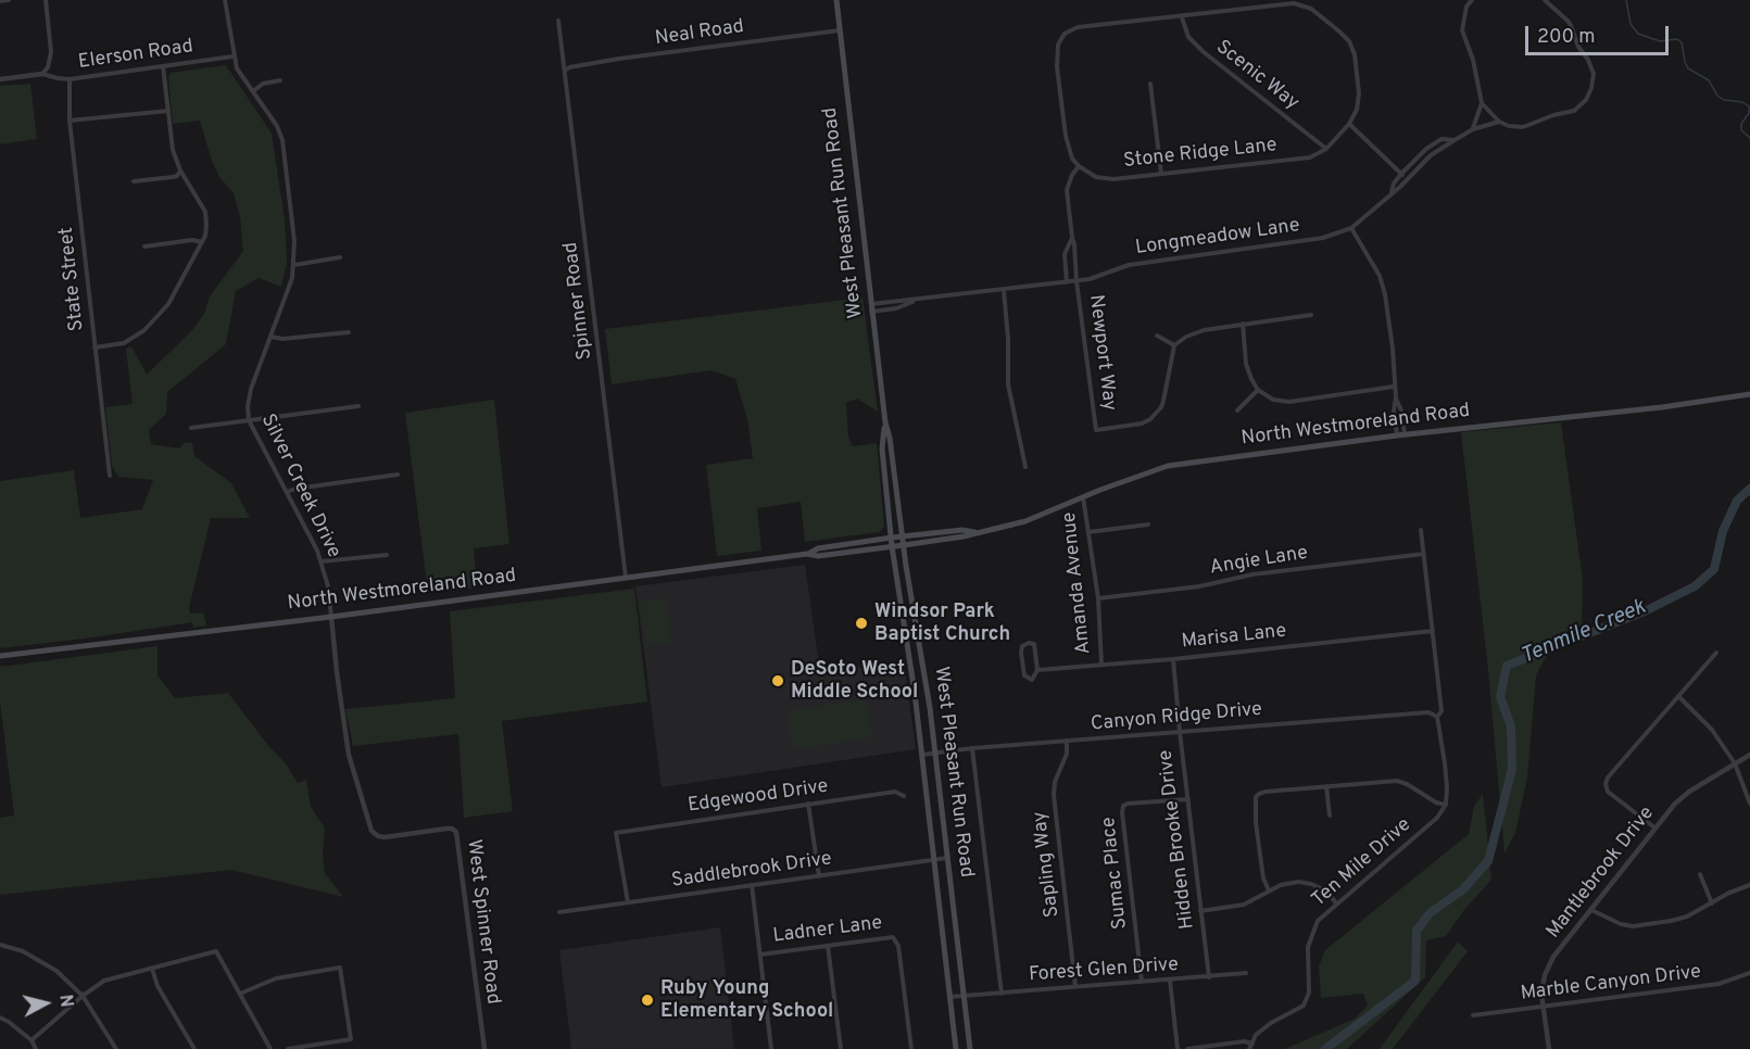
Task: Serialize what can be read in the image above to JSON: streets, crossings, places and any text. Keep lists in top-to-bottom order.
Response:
{
  "streets": {
    "main road": ["West Pleasant Run Road", "North Westmoreland Road"],
    "street": [
      "Neal Road",
      "Elerson Road",
      "Scenic Way",
      "Stone Ridge Lane",
      "Longmeadow Lane",
      "State Street",
      "Spinner Road",
      "Newport Way",
      "Silver Creek Drive",
      "Angie Lane",
      "Amanda Avenue",
      "Marisa Lane",
      "Canyon Ridge Drive",
      "Edgewood Drive",
      "Hidden Brooke Drive",
      "Ten Mile Drive",
      "Sapling Way",
      "Saddlebrook Drive",
      "Sumac Place",
      "Mantlebrook Drive",
      "West Spinner Road",
      "Ladner Lane",
      "Forest Glen Drive",
      "Marble Canyon Drive"
    ]
  },
  "crossings": [
    ["Neal Road", "West Pleasant Run Road"],
    ["Neal Road", "Spinner Road"],
    ["Elerson Road", "State Street"],
    ["Elerson Road", "Silver Creek Drive"],
    ["Scenic Way", "Stone Ridge Lane"],
    ["Stone Ridge Lane", "Newport Way"],
    ["West Pleasant Run Road", "Longmeadow Lane"],
    ["West Pleasant Run Road", "North Westmoreland Road"],
    ["West Pleasant Run Road", "Canyon Ridge Drive"],
    ["West Pleasant Run Road", "Saddlebrook Drive"],
    ["West Pleasant Run Road", "Forest Glen Drive"],
    ["Longmeadow Lane", "Newport Way"],
    ["Spinner Road", "North Westmoreland Road"],
    ["North Westmoreland Road", "Silver Creek Drive"],
    ["North Westmoreland Road", "Amanda Avenue"],
    ["North Westmoreland Road", "West Spinner Road"],
    ["Silver Creek Drive", "West Spinner Road"],
    ["Angie Lane", "Amanda Avenue"],
    ["Amanda Avenue", "Marisa Lane"],
    ["Marisa Lane", "Hidden Brooke Drive"],
    ["Canyon Ridge Drive", "Hidden Brooke Drive"],
    ["Canyon Ridge Drive", "Sapling Way"],
    ["Edgewood Drive", "Saddlebrook Drive"],
    ["Hidden Brooke Drive", "Sumac Place"],
    ["Hidden Brooke Drive", "Forest Glen Drive"],
    ["Sapling Way", "Forest Glen Drive"],
    ["Sumac Place", "Forest Glen Drive"],
    ["Mantlebrook Drive", "Marble Canyon Drive"]
  ],
  "water": ["Tenmile Creek"],
  "places": ["Windsor Park Baptist Church", "DeSoto West Middle School", "Ruby Young Elementary School"],
  "scale_bar": "200 m",
  "north": "right"
}
